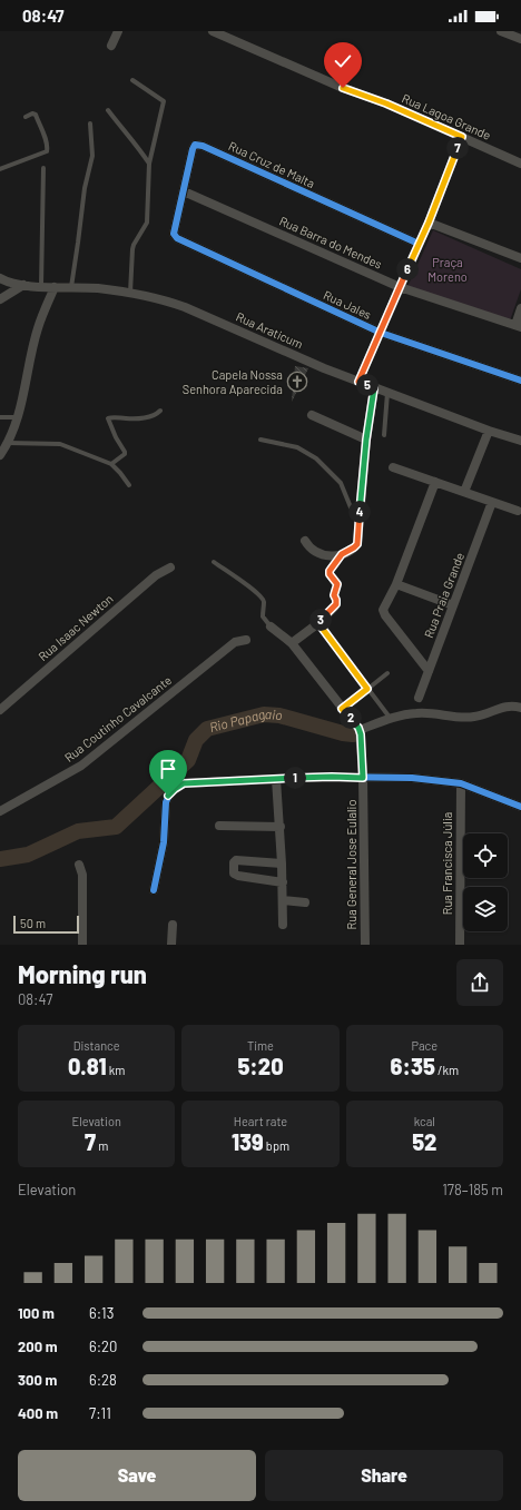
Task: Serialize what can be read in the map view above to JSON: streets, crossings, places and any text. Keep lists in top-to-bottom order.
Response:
{
  "streets": {
    "street": [
      "Rua Lagoa Grande",
      "Rua Cruz de Malta",
      "Rua Barra do Mendes",
      "Rua Jales",
      "Rua Araticum",
      "Rua Praia Grande",
      "Rua Isaac Newton",
      "Rua Coutinho Cavalcante",
      "Rua Francisca Júlia",
      "Rua General Jose Eulalio"
    ]
  },
  "crossings": [
    ["Rua Cruz de Malta", "Rua Barra do Mendes"],
    ["Rua Cruz de Malta", "Rua Jales"]
  ],
  "water": ["Rio Papagaio"],
  "parks": ["Praça Moreno"],
  "places": {
    "church": ["Capela Nossa Senhora Aparecida"]
  },
  "scale_bar": "50 m",
  "page": {
    "status": "08:47",
    "pins": [
      "7",
      "6",
      "5",
      "4",
      "3",
      "2",
      "1"
    ],
    "scale": "50 m",
    "heading": ["Morning run", "08:47"],
    "stats": [
      ["Distance", "0.81 km"],
      ["Time", "5:20"],
      ["Pace", "6:35 /km"],
      ["Elevation", "7 m"],
      ["Heart rate", "139 bpm"],
      ["kcal", "52"]
    ],
    "chart": ["Elevation", "178–185 m"],
    "list": [
      {
        "name": "100 m",
        "note": "6:13"
      },
      {
        "name": "200 m",
        "note": "6:20"
      },
      {
        "name": "300 m",
        "note": "6:28"
      },
      {
        "name": "400 m",
        "note": "7:11"
      }
    ],
    "buttons": ["Save", "Share"]
  }
}
